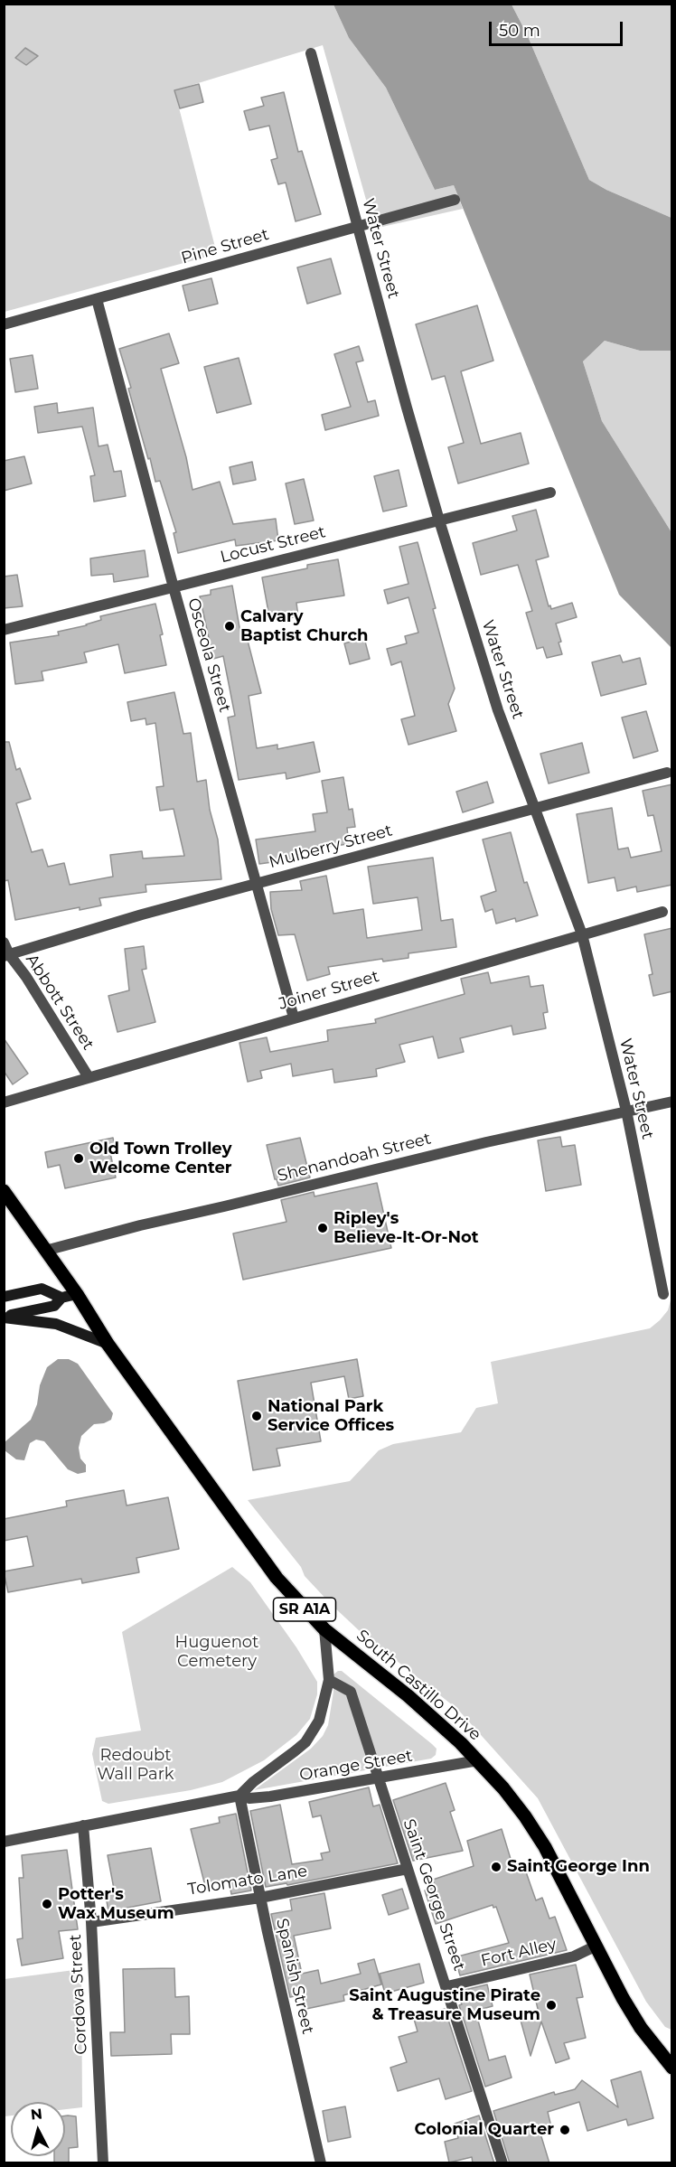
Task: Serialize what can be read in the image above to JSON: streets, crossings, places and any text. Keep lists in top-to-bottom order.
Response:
{
  "streets": {
    "main road": ["SR A1A", "South Castillo Drive"],
    "street": [
      "Pine Street",
      "Water Street",
      "Locust Street",
      "Osceola Street",
      "Mulberry Street",
      "Joiner Street",
      "Abbott Street",
      "Shenandoah Street",
      "Orange Street",
      "Tolomato Lane",
      "Saint George Street",
      "Fort Alley",
      "Spanish Street",
      "Cordova Street"
    ]
  },
  "crossings": [
    ["Pine Street", "Water Street"],
    ["Pine Street", "Osceola Street"],
    ["Water Street", "Locust Street"],
    ["Water Street", "Mulberry Street"],
    ["Water Street", "Joiner Street"],
    ["Water Street", "Shenandoah Street"],
    ["Locust Street", "Osceola Street"],
    ["Osceola Street", "Mulberry Street"],
    ["Osceola Street", "Joiner Street"],
    ["Mulberry Street", "Abbott Street"],
    ["Joiner Street", "Abbott Street"],
    ["Shenandoah Street", "SR A1A"],
    ["SR A1A", "South Castillo Drive"],
    ["South Castillo Drive", "Orange Street"],
    ["South Castillo Drive", "Fort Alley"],
    ["Orange Street", "Saint George Street"],
    ["Orange Street", "Spanish Street"],
    ["Orange Street", "Cordova Street"],
    ["Tolomato Lane", "Saint George Street"],
    ["Tolomato Lane", "Spanish Street"],
    ["Tolomato Lane", "Cordova Street"],
    ["Saint George Street", "Fort Alley"]
  ],
  "parks": ["Huguenot Cemetery", "Redoubt Wall Park"],
  "places": [
    "Calvary Baptist Church",
    "Old Town Trolley Welcome Center",
    "Ripley's Believe-It-Or-Not",
    "National Park Service Offices",
    "Saint George Inn",
    "Potter's Wax Museum",
    "Saint Augustine Pirate & Treasure Museum",
    "Colonial Quarter"
  ],
  "scale_bar": "50 m",
  "north": "top"
}
